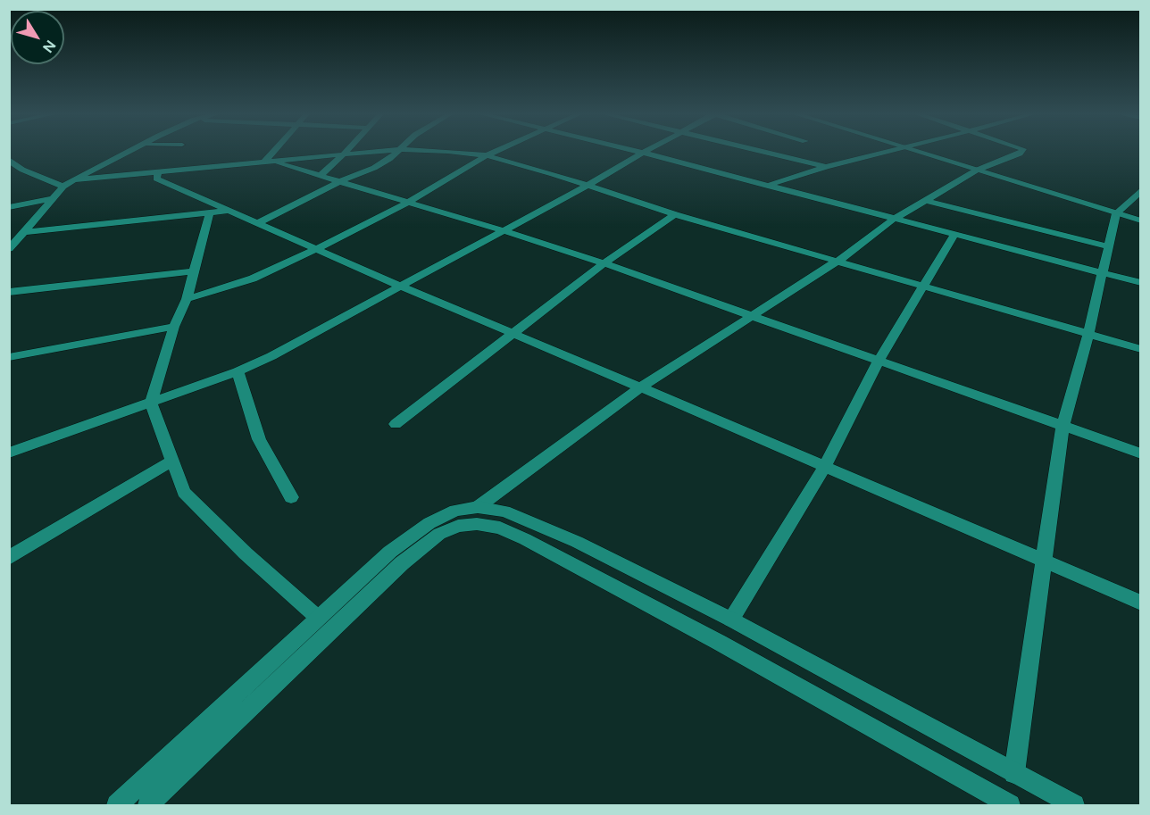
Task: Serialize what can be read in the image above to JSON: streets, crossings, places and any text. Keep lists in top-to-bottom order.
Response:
{
  "north": "bottom right"
}
